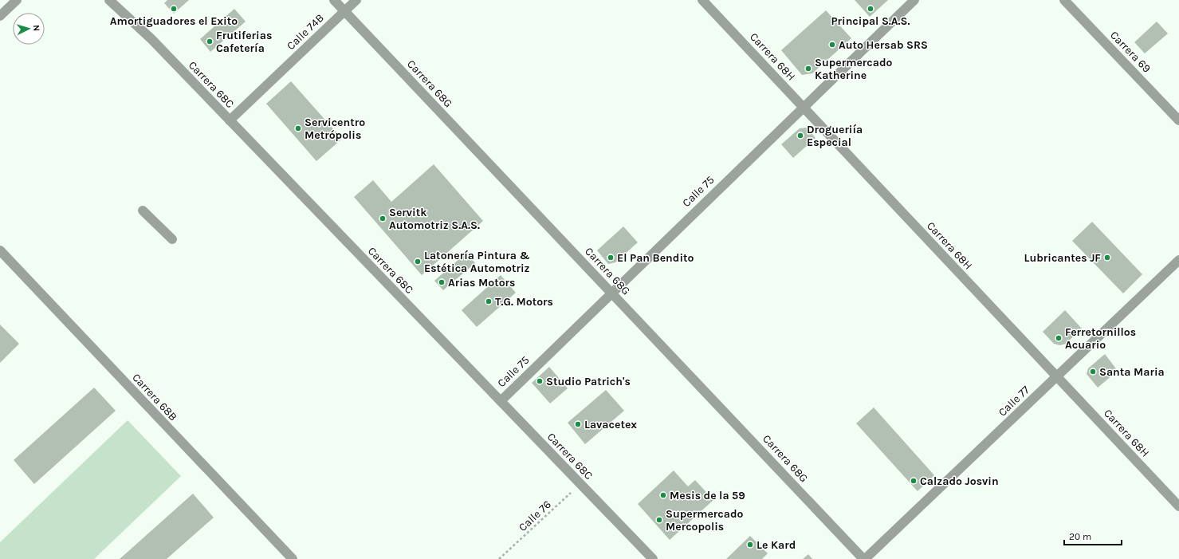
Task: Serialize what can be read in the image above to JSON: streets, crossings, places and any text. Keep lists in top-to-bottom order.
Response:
{
  "streets": {
    "street": [
      "Calle 74B",
      "Carrera 69",
      "Carrera 68H",
      "Carrera 68G",
      "Carrera 68C",
      "Calle 75",
      "Carrera 68B",
      "Calle 77"
    ],
    "path": ["Calle 76"]
  },
  "crossings": [
    ["Calle 74B", "Carrera 68G"],
    ["Calle 74B", "Carrera 68C"],
    ["Carrera 68H", "Calle 75"],
    ["Carrera 68H", "Calle 77"],
    ["Carrera 68G", "Calle 75"],
    ["Carrera 68G", "Calle 77"],
    ["Carrera 68C", "Calle 75"],
    ["Carrera 68C", "Calle 76"]
  ],
  "places": [
    "Amortiguadores el Exito",
    "Principal S.A.S.",
    "Frutiferias Cafetería",
    "Auto Hersab SRS",
    "Supermercado Katherine",
    "Servicentro Metrópolis",
    "Drogueriía Especial",
    "Servitk Automotriz S.A.S.",
    "El Pan Bendito",
    "Lubricantes JF",
    "Latonería Pintura & Estética Automotriz",
    "Arias Motors",
    "T.G. Motors",
    "Ferretornillos Acuario",
    "Santa Maria",
    "Studio Patrich's",
    "Lavacetex",
    "Calzado Josvin",
    "Mesis de la 59",
    "Supermercado Mercopolis",
    "Le Kard"
  ],
  "scale_bar": "20 m",
  "north": "right"
}
